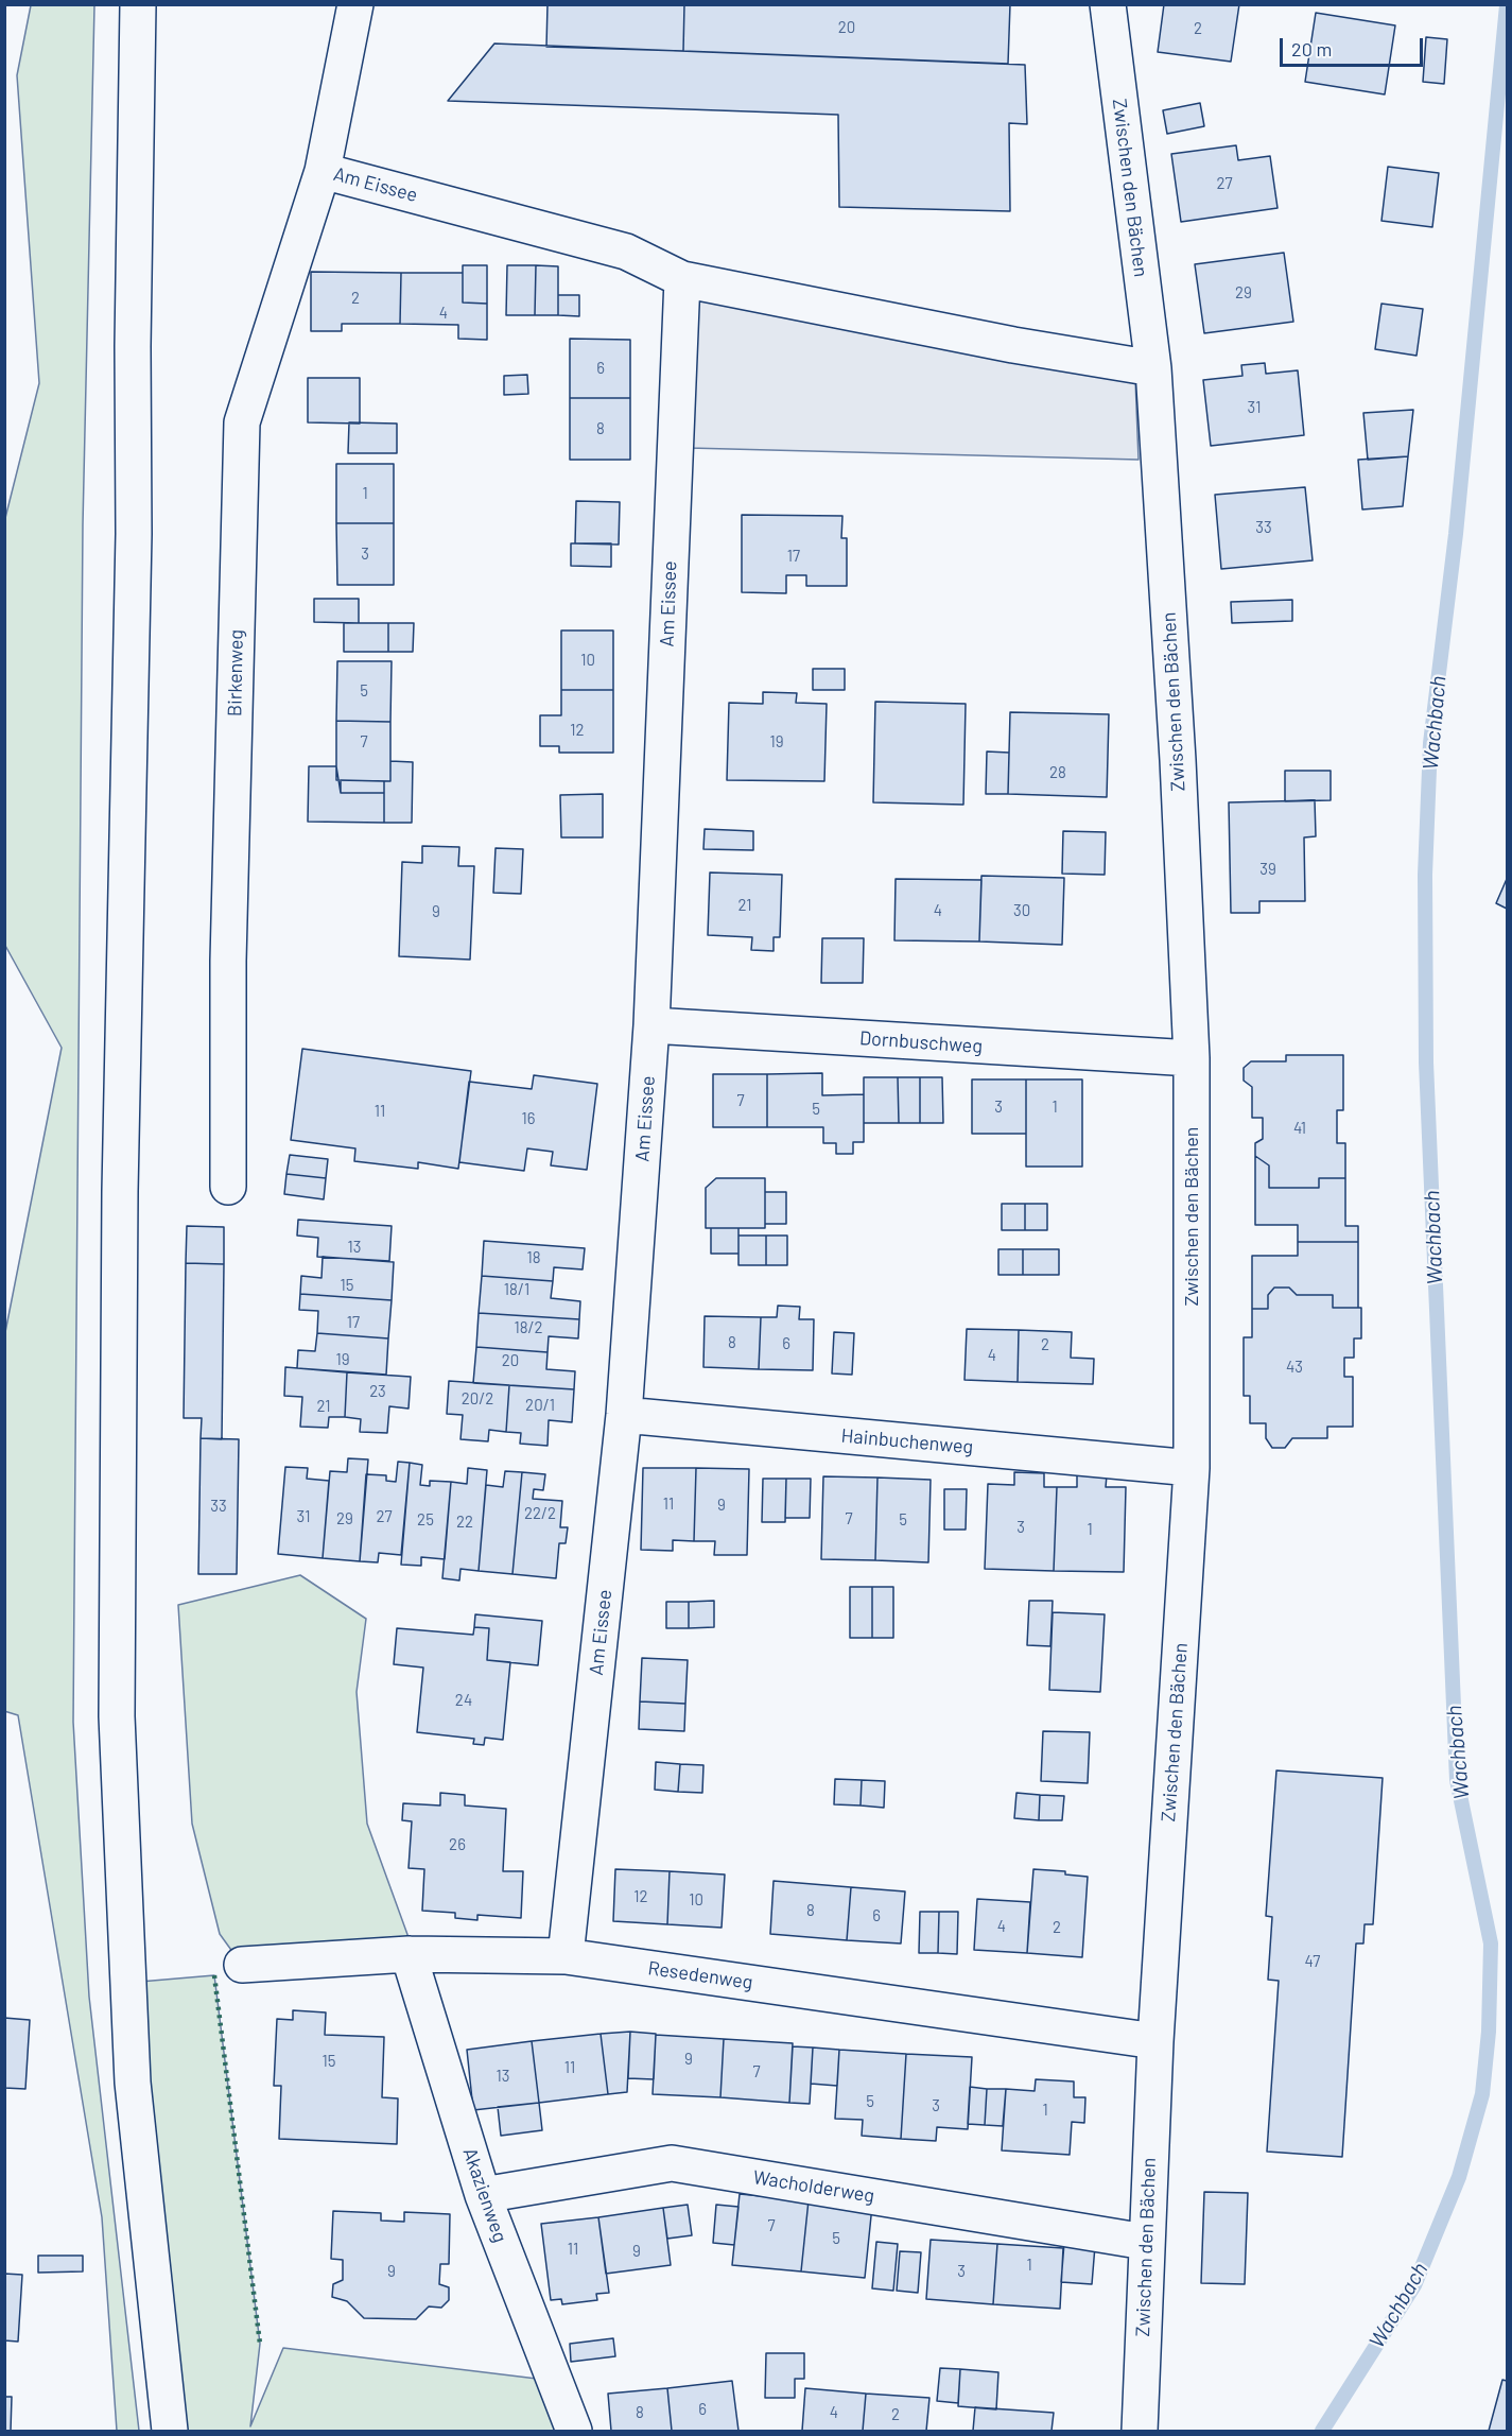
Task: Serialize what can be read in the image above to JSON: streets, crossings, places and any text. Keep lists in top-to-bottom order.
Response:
{
  "streets": {
    "street": [
      "Am Eissee",
      "Zwischen den Bächen",
      "Birkenweg",
      "Dornbuschweg",
      "Hainbuchenweg",
      "Resedenweg",
      "Wacholderweg",
      "Akazienweg"
    ]
  },
  "crossings": [
    ["Am Eissee", "Zwischen den Bächen"],
    ["Am Eissee", "Birkenweg"],
    ["Am Eissee", "Dornbuschweg"],
    ["Am Eissee", "Hainbuchenweg"],
    ["Am Eissee", "Resedenweg"],
    ["Zwischen den Bächen", "Dornbuschweg"],
    ["Zwischen den Bächen", "Hainbuchenweg"],
    ["Zwischen den Bächen", "Resedenweg"],
    ["Zwischen den Bächen", "Wacholderweg"],
    ["Resedenweg", "Akazienweg"],
    ["Wacholderweg", "Akazienweg"]
  ],
  "water": ["Wachbach"],
  "house_numbers": [
    "20",
    "2",
    "27",
    "29",
    "2",
    "4",
    "6",
    "31",
    "8",
    "1",
    "33",
    "3",
    "17",
    "10",
    "5",
    "12",
    "7",
    "19",
    "28",
    "39",
    "21",
    "4",
    "30",
    "9",
    "7",
    "3",
    "1",
    "5",
    "11",
    "16",
    "41",
    "13",
    "18",
    "15",
    "18/1",
    "17",
    "18/2",
    "8",
    "6",
    "2",
    "4",
    "19",
    "20",
    "43",
    "23",
    "20/2",
    "20/1",
    "21",
    "11",
    "9",
    "33",
    "22/2",
    "31",
    "27",
    "29",
    "7",
    "25",
    "5",
    "22",
    "3",
    "1",
    "24",
    "26",
    "12",
    "10",
    "8",
    "6",
    "4",
    "2",
    "47",
    "9",
    "15",
    "11",
    "7",
    "13",
    "5",
    "3",
    "1",
    "7",
    "5",
    "11",
    "9",
    "1",
    "9",
    "3",
    "6",
    "8",
    "4",
    "2"
  ],
  "scale_bar": "20 m"
}
